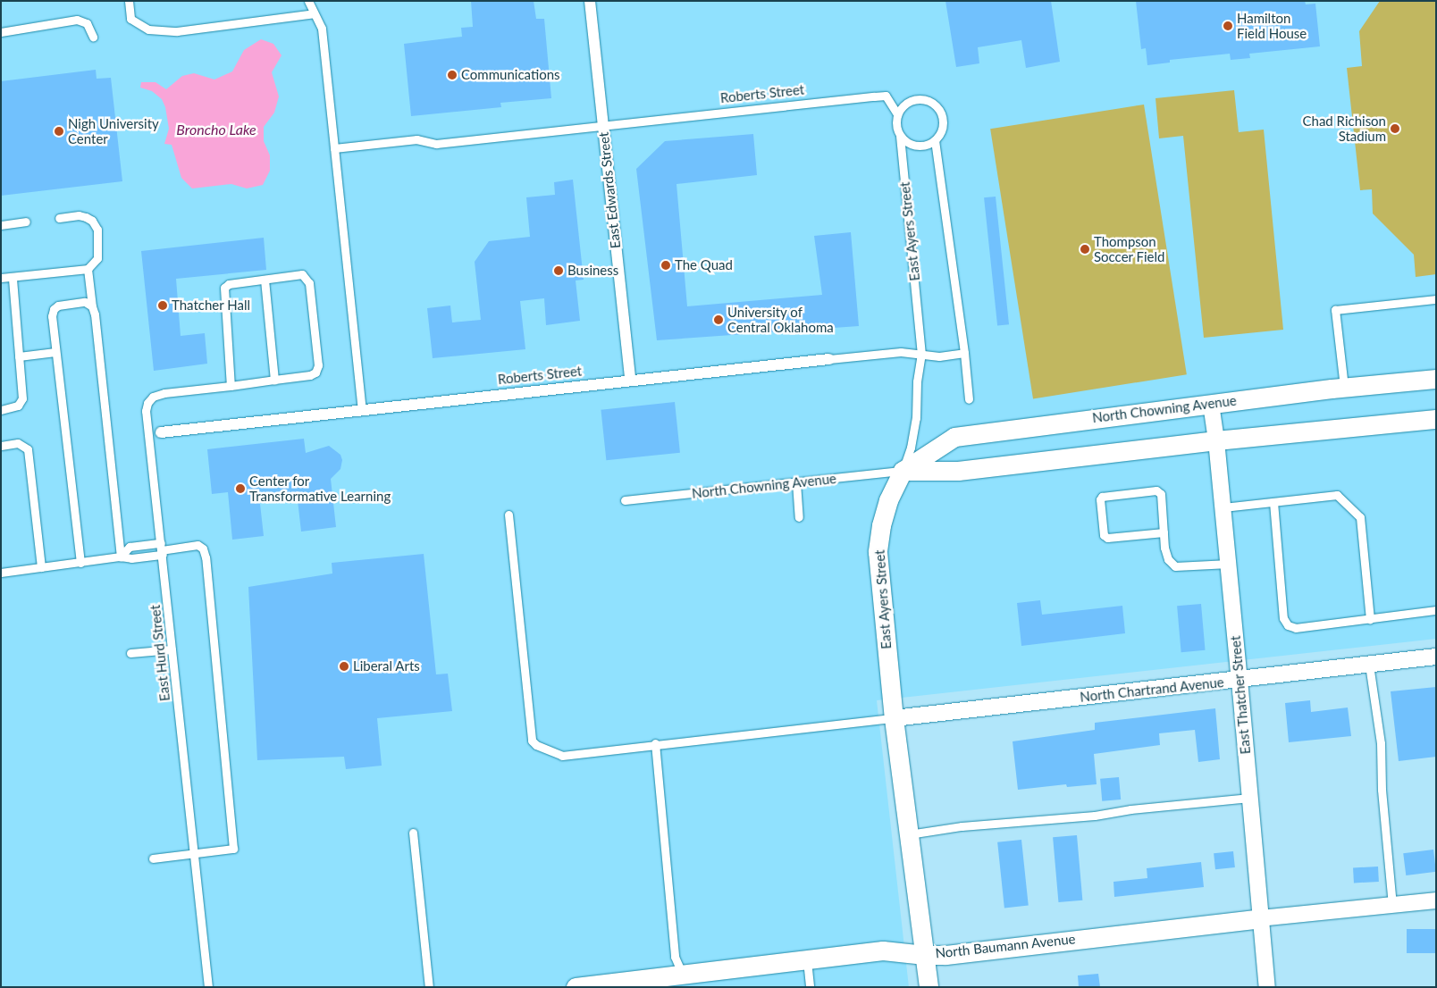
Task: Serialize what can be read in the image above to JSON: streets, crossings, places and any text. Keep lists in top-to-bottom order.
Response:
{
  "streets": {
    "street": [
      "Roberts Street",
      "East Edwards Street",
      "East Ayers Street",
      "North Chowning Avenue",
      "North Chartrand Avenue",
      "East Thatcher Street",
      "North Baumann Avenue"
    ],
    "lane": ["East Hurd Street"]
  },
  "crossings": [
    ["Roberts Street", "East Edwards Street"],
    ["Roberts Street", "East Ayers Street"],
    ["East Ayers Street", "North Chowning Avenue"],
    ["East Ayers Street", "North Chartrand Avenue"],
    ["East Ayers Street", "North Baumann Avenue"],
    ["North Chowning Avenue", "East Thatcher Street"],
    ["North Chartrand Avenue", "East Thatcher Street"],
    ["East Thatcher Street", "North Baumann Avenue"]
  ],
  "water": ["Broncho Lake"],
  "places": [
    "Hamilton Field House",
    "Communications",
    "Chad Richison Stadium",
    "Nigh University Center",
    "Thompson Soccer Field",
    "The Quad",
    "Business",
    "Thatcher Hall",
    "University of Central Oklahoma",
    "Center for Transformative Learning",
    "Liberal Arts"
  ]
}
